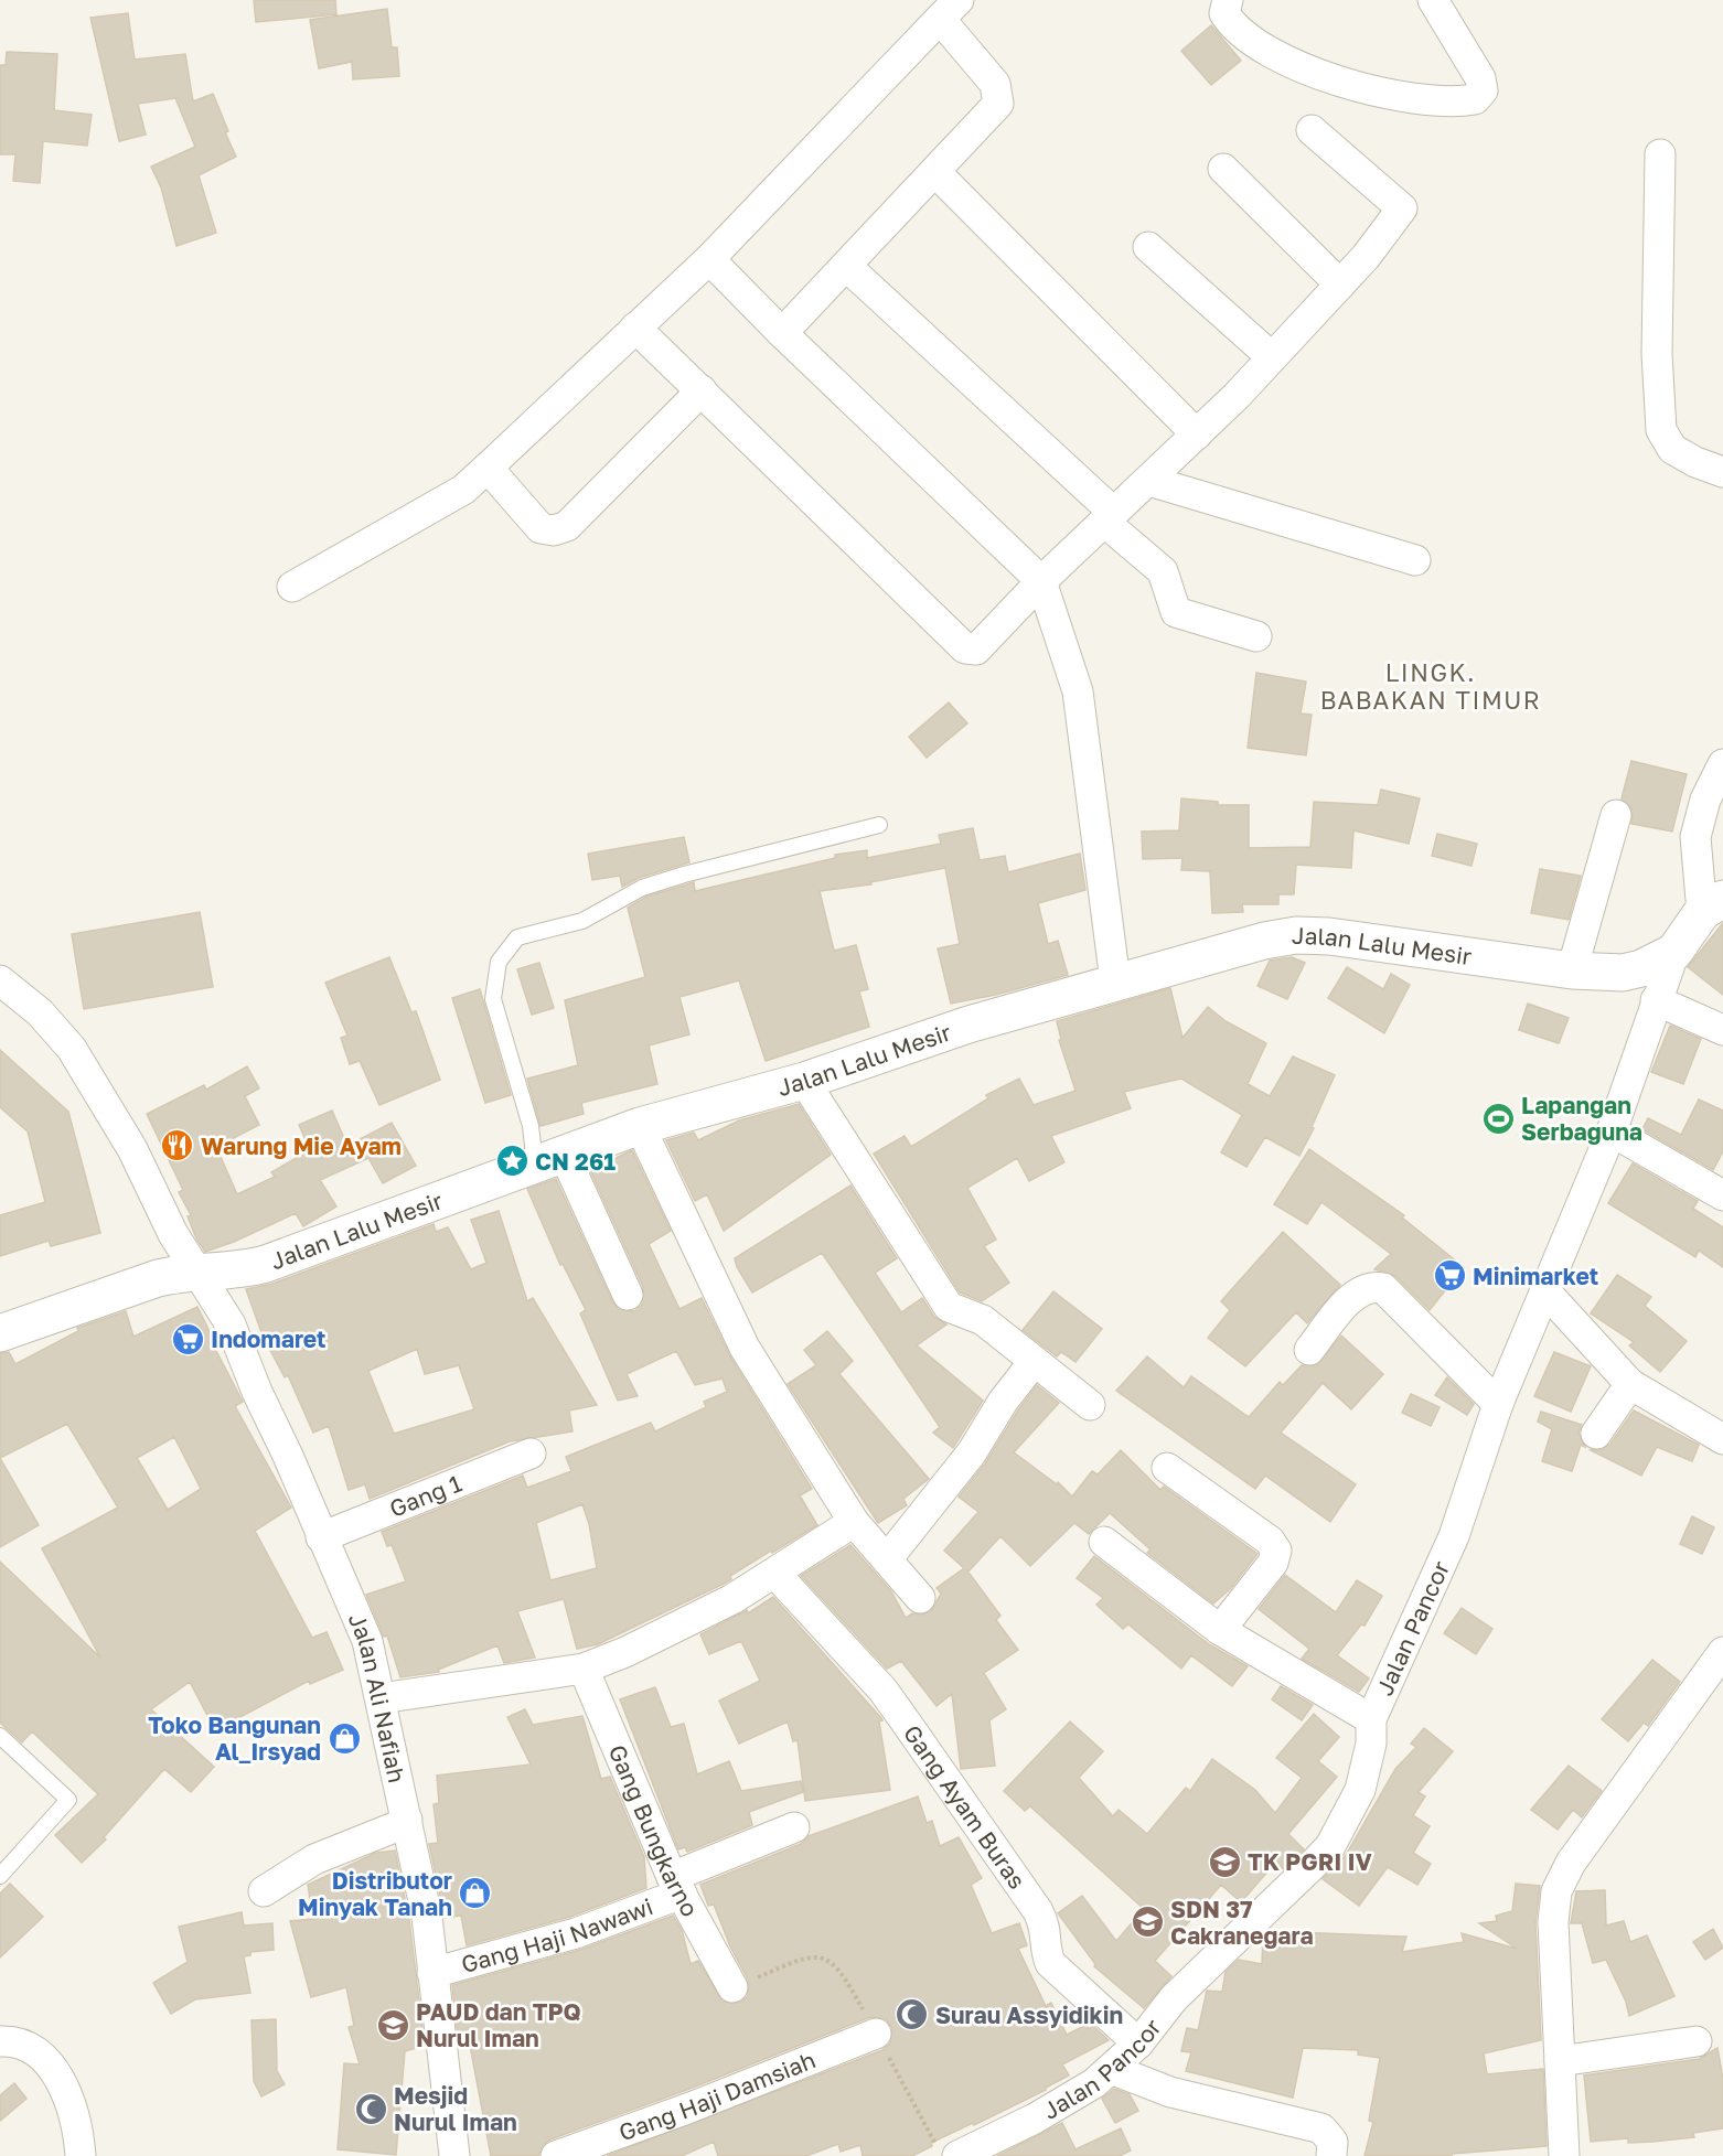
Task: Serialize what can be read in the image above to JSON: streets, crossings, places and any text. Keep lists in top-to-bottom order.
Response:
{
  "streets": {
    "street": [
      "Jalan Lalu Mesir",
      "Gang 1",
      "Jalan Pancor",
      "Jalan Ali Nafiah",
      "Gang Ayam Buras",
      "Gang Bungkarno",
      "Gang Haji Nawawi",
      "Gang Haji Damsiah"
    ]
  },
  "crossings": [
    ["Jalan Lalu Mesir", "Jalan Pancor"],
    ["Jalan Lalu Mesir", "Jalan Ali Nafiah"],
    ["Gang 1", "Jalan Ali Nafiah"],
    ["Jalan Pancor", "Gang Ayam Buras"],
    ["Jalan Ali Nafiah", "Gang Haji Nawawi"],
    ["Gang Bungkarno", "Gang Haji Nawawi"]
  ],
  "districts": ["LINGK. BABAKAN TIMUR"],
  "places": {
    "sports": ["Lapangan Serbaguna"],
    "restaurant": ["Warung Mie Ayam"],
    "place": ["CN 261"],
    "supermarket": ["Minimarket", "Indomaret"],
    "shop": ["Toko Bangunan Al_Irsyad", "Distributor Minyak Tanah"],
    "school or university": ["TK PGRI IV", "SDN 37 Cakranegara", "PAUD dan TPQ Nurul Iman"],
    "mosque": ["Surau Assyidikin", "Mesjid Nurul Iman"]
  }
}
